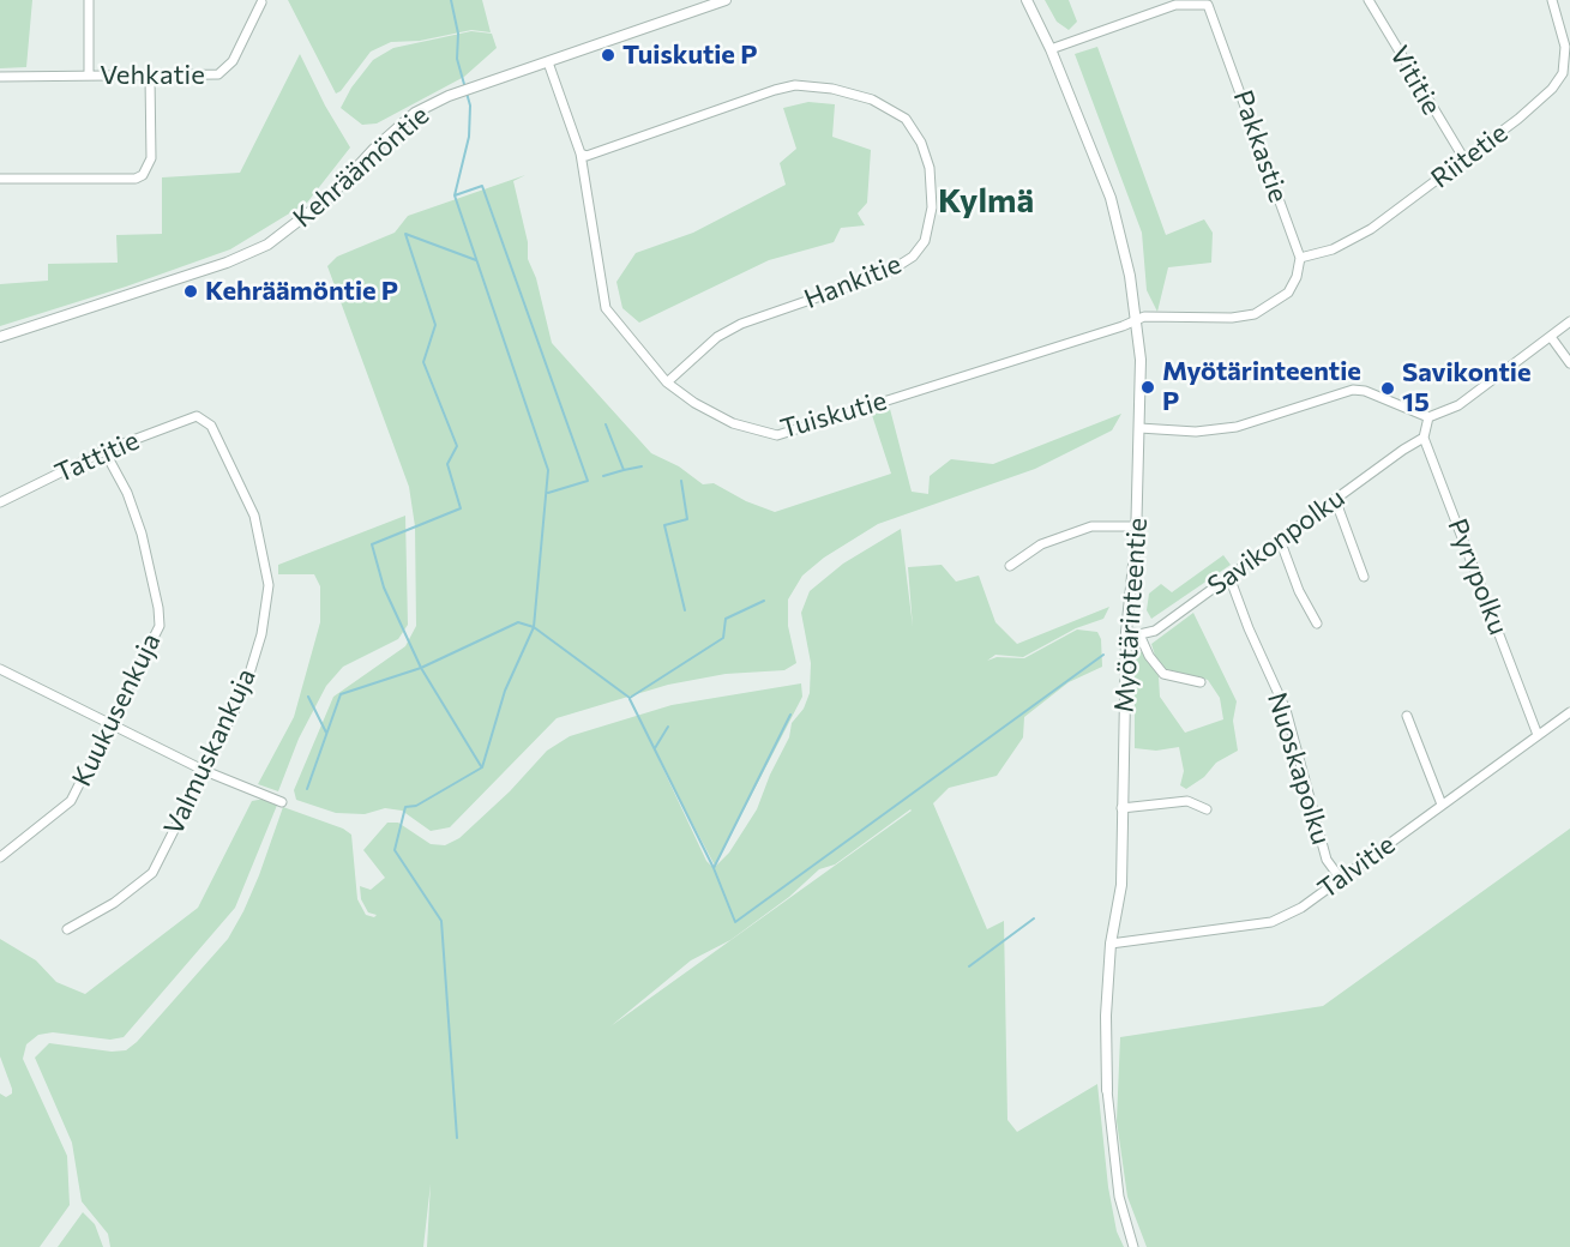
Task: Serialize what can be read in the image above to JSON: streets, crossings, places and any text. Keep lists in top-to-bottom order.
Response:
{
  "streets": {
    "street": [
      "Vehkatie",
      "Vititie",
      "Pakkastie",
      "Riitetie",
      "Kehräämöntie",
      "Hankitie",
      "Tuiskutie",
      "Tattitie",
      "Savikonpolku",
      "Pyrypolku",
      "Myötärinteentie",
      "Kuukusenkuja",
      "Valmuskankuja",
      "Nuoskapolku",
      "Talvitie"
    ]
  },
  "crossings": [
    ["Vititie", "Riitetie"],
    ["Pakkastie", "Riitetie"],
    ["Pakkastie", "Myötärinteentie"],
    ["Kehräämöntie", "Tuiskutie"],
    ["Hankitie", "Tuiskutie"],
    ["Tuiskutie", "Myötärinteentie"],
    ["Tattitie", "Kuukusenkuja"],
    ["Tattitie", "Valmuskankuja"],
    ["Savikonpolku", "Pyrypolku"],
    ["Savikonpolku", "Nuoskapolku"],
    ["Pyrypolku", "Talvitie"],
    ["Myötärinteentie", "Talvitie"],
    ["Nuoskapolku", "Talvitie"]
  ],
  "districts": ["Kylmä"],
  "places": [
    "Tuiskutie P",
    "Kehräämöntie P",
    "Myötärinteentie P",
    "Savikontie 15"
  ]
}
